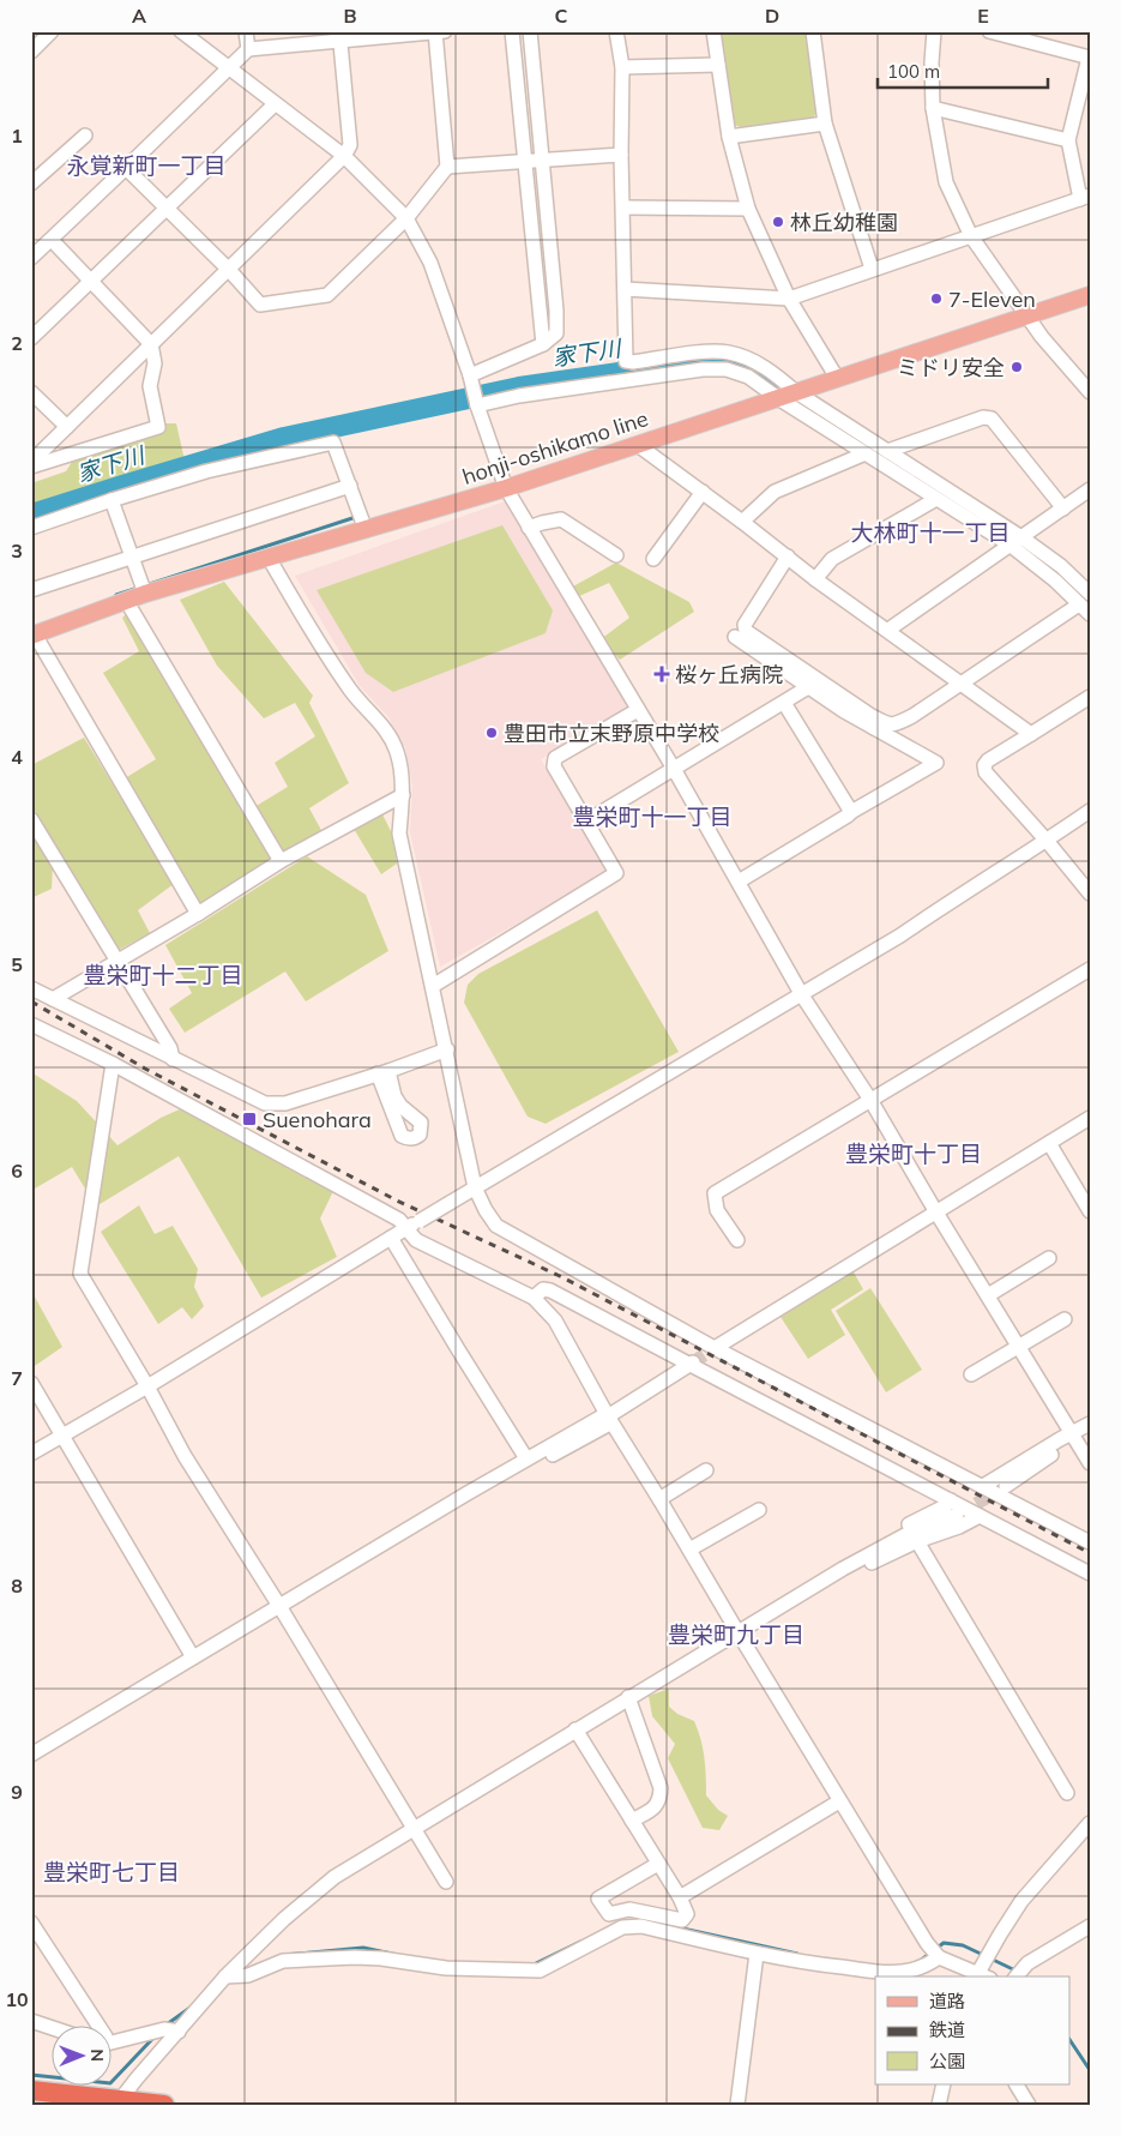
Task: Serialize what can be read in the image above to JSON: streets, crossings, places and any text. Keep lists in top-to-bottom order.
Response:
{
  "streets": {
    "main road": ["honji-oshikamo line"]
  },
  "districts": [
    "永覚新町一丁目",
    "大林町十一丁目",
    "豊栄町十一丁目",
    "豊栄町十二丁目",
    "豊栄町十丁目",
    "豊栄町九丁目",
    "豊栄町七丁目"
  ],
  "water": ["家下川"],
  "places": {
    "other": [
      "林丘幼稚園",
      "7-Eleven",
      "ミドリ安全",
      "豊田市立末野原中学校"
    ],
    "health": ["桜ヶ丘病院"],
    "transit": ["Suenohara"]
  },
  "legend": ["道路", "鉄道", "公園"],
  "scale_bar": "100 m",
  "north": "right",
  "grid": {
    "columns": [
      "A",
      "B",
      "C",
      "D",
      "E"
    ],
    "rows": [
      "1",
      "2",
      "3",
      "4",
      "5",
      "6",
      "7",
      "8",
      "9",
      "10"
    ]
  }
}
